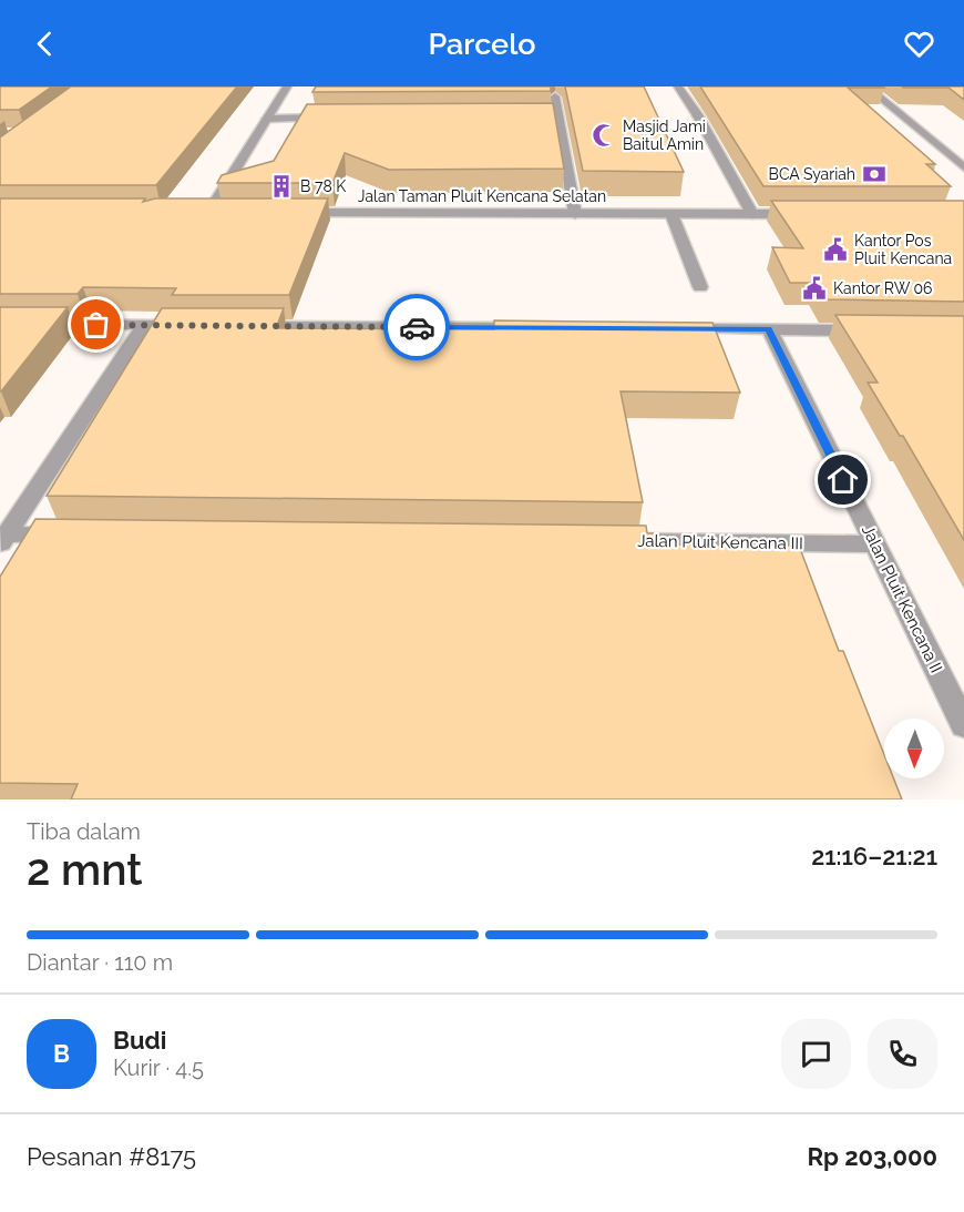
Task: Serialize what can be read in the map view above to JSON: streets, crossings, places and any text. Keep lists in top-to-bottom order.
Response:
{
  "streets": {
    "street": ["Jalan Taman Pluit Kencana Selatan", "Jalan Pluit Kencana III", "Jalan Pluit Kencana II"]
  },
  "crossings": [
    ["Jalan Pluit Kencana III", "Jalan Pluit Kencana II"]
  ],
  "places": {
    "mosque": ["Masjid Jami Baitul Amin"],
    "bank": ["BCA Syariah"],
    "building": ["B 78 K"],
    "public building": ["Kantor Pos Pluit Kencana", "Kantor RW 06"]
  },
  "north": "bottom",
  "page": {
    "header": "Parcelo",
    "heading": ["2 mnt", "Tiba dalam", "21:16–21:21"],
    "panel": [
      "Budi",
      "Kurir · 4.5",
      "Pesanan #8175",
      "Rp 203,000"
    ],
    "bar": "Diantar · 110 m",
    "round": "B"
  }
}
